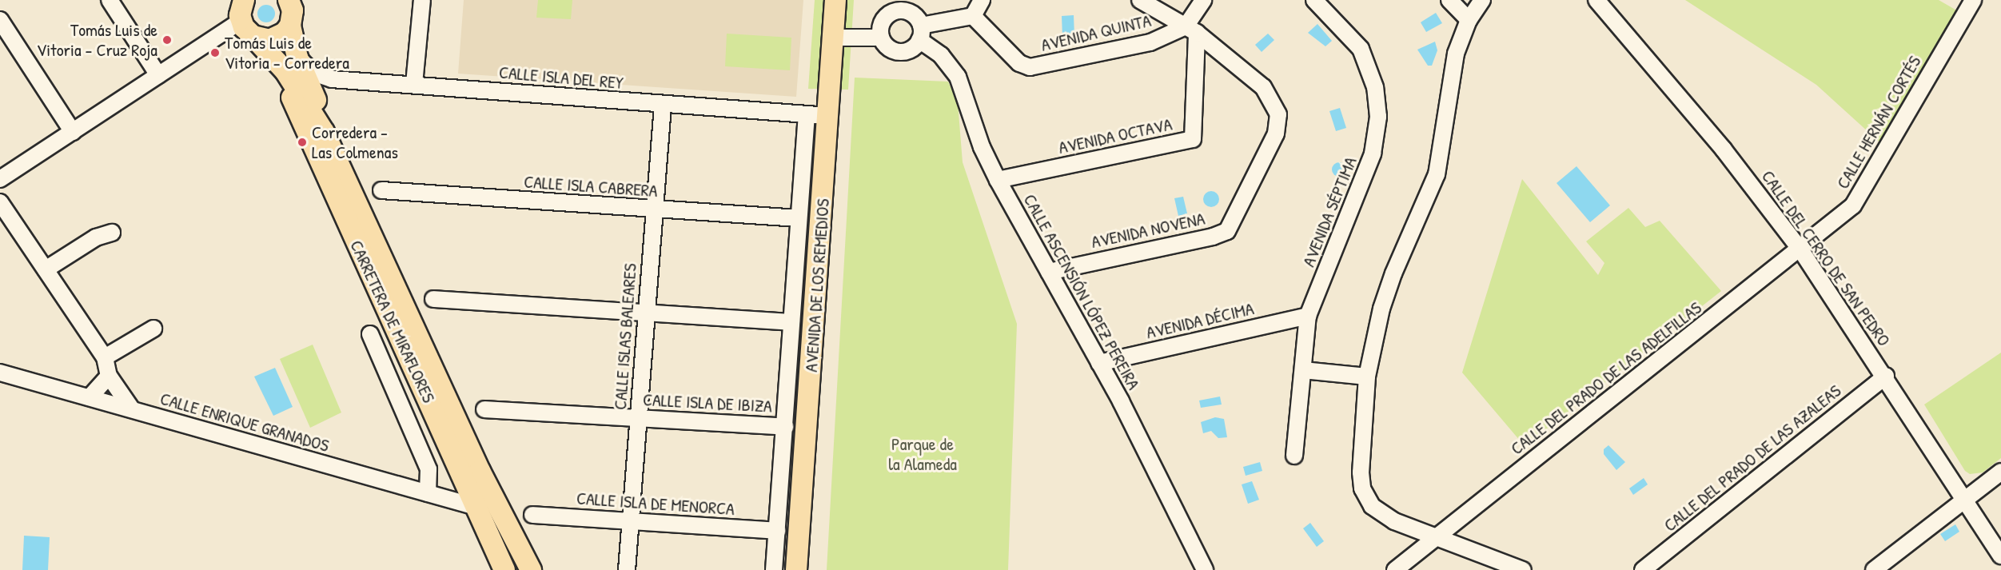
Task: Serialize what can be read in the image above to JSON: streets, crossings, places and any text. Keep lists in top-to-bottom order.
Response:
{
  "streets": {
    "main road": ["AVENIDA DE LOS REMEDIOS", "CARRETERA DE MIRAFLORES"],
    "street": [
      "AVENIDA QUINTA",
      "CALLE ISLA DEL REY",
      "CALLE HERNÁN CORTÉS",
      "AVENIDA OCTAVA",
      "CALLE ISLA CABRERA",
      "AVENIDA SÉPTIMA",
      "AVENIDA NOVENA",
      "CALLE DEL CERRO DE SAN PEDRO",
      "CALLE ASCENSIÓN LÓPEZ PEREIRA",
      "AVENIDA DÉCIMA",
      "CALLE ISLAS BALEARES",
      "CALLE DEL PRADO DE LAS ADELFILLAS",
      "CALLE ISLA DE IBIZA",
      "CALLE ENRIQUE GRANADOS",
      "CALLE DEL PRADO DE LAS AZALEAS",
      "CALLE ISLA DE MENORCA"
    ]
  },
  "crossings": [
    ["AVENIDA QUINTA", "AVENIDA OCTAVA"],
    ["AVENIDA QUINTA", "AVENIDA NOVENA"],
    ["CALLE ISLA DEL REY", "AVENIDA DE LOS REMEDIOS"],
    ["CALLE ISLA DEL REY", "CARRETERA DE MIRAFLORES"],
    ["CALLE ISLA DEL REY", "CALLE ISLAS BALEARES"],
    ["CALLE HERNÁN CORTÉS", "CALLE DEL CERRO DE SAN PEDRO"],
    ["CALLE HERNÁN CORTÉS", "CALLE DEL PRADO DE LAS ADELFILLAS"],
    ["AVENIDA OCTAVA", "AVENIDA NOVENA"],
    ["AVENIDA OCTAVA", "CALLE ASCENSIÓN LÓPEZ PEREIRA"],
    ["CALLE ISLA CABRERA", "AVENIDA DE LOS REMEDIOS"],
    ["CALLE ISLA CABRERA", "CALLE ISLAS BALEARES"],
    ["AVENIDA SÉPTIMA", "AVENIDA DÉCIMA"],
    ["AVENIDA NOVENA", "CALLE ASCENSIÓN LÓPEZ PEREIRA"],
    ["CALLE DEL CERRO DE SAN PEDRO", "CALLE DEL PRADO DE LAS ADELFILLAS"],
    ["CALLE DEL CERRO DE SAN PEDRO", "CALLE DEL PRADO DE LAS AZALEAS"],
    ["AVENIDA DE LOS REMEDIOS", "CALLE ISLA DE IBIZA"],
    ["AVENIDA DE LOS REMEDIOS", "CALLE ISLA DE MENORCA"],
    ["CALLE ASCENSIÓN LÓPEZ PEREIRA", "AVENIDA DÉCIMA"],
    ["CARRETERA DE MIRAFLORES", "CALLE ENRIQUE GRANADOS"],
    ["CALLE ISLAS BALEARES", "CALLE ISLA DE IBIZA"],
    ["CALLE ISLAS BALEARES", "CALLE ISLA DE MENORCA"]
  ],
  "parks": ["Parque de la Alameda"],
  "places": ["Tomás Luis de Vitoria - Cruz Roja", "Tomás Luis de Vitoria - Corredera", "Corredera - Las Colmenas"]
}
